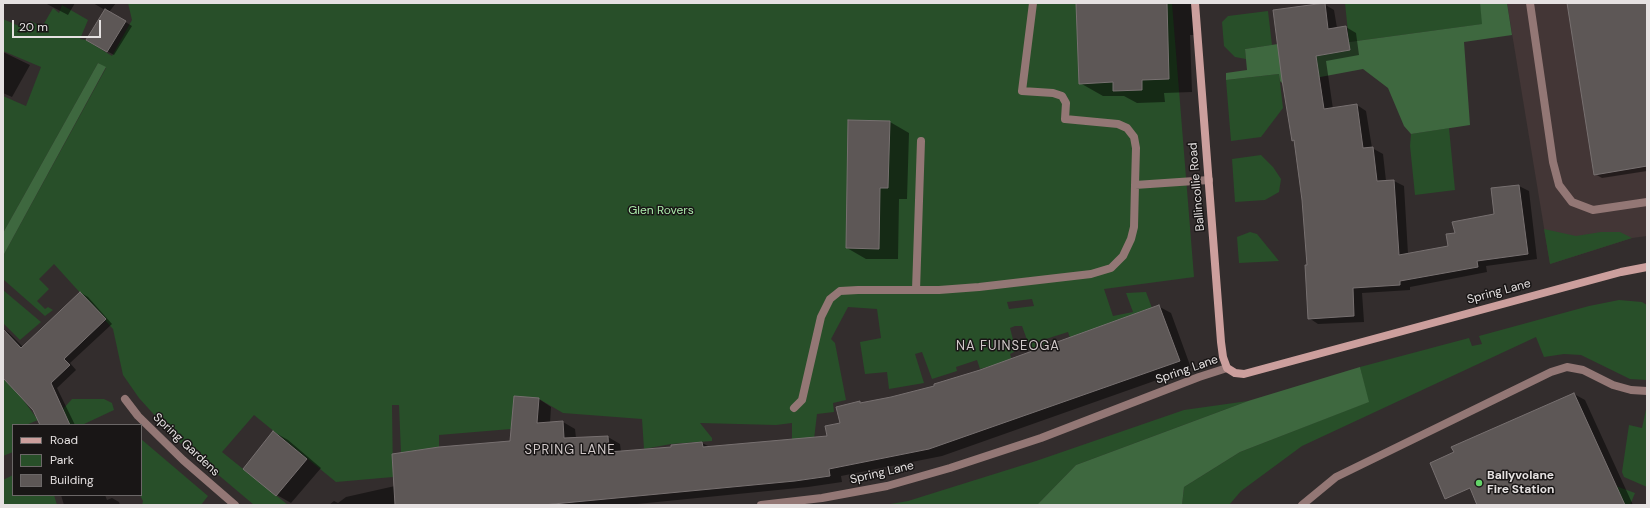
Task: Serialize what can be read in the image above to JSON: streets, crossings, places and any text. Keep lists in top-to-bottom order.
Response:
{
  "streets": {
    "street": ["Ballincollie Road", "Spring Lane", "Spring Gardens"]
  },
  "crossings": [
    ["Ballincollie Road", "Spring Lane"]
  ],
  "districts": ["NA FUINSEOGA", "SPRING LANE"],
  "parks": ["Glen Rovers"],
  "places": ["Ballyvolane Fire Station"],
  "legend": ["Road", "Park", "Building"],
  "scale_bar": "20 m"
}
